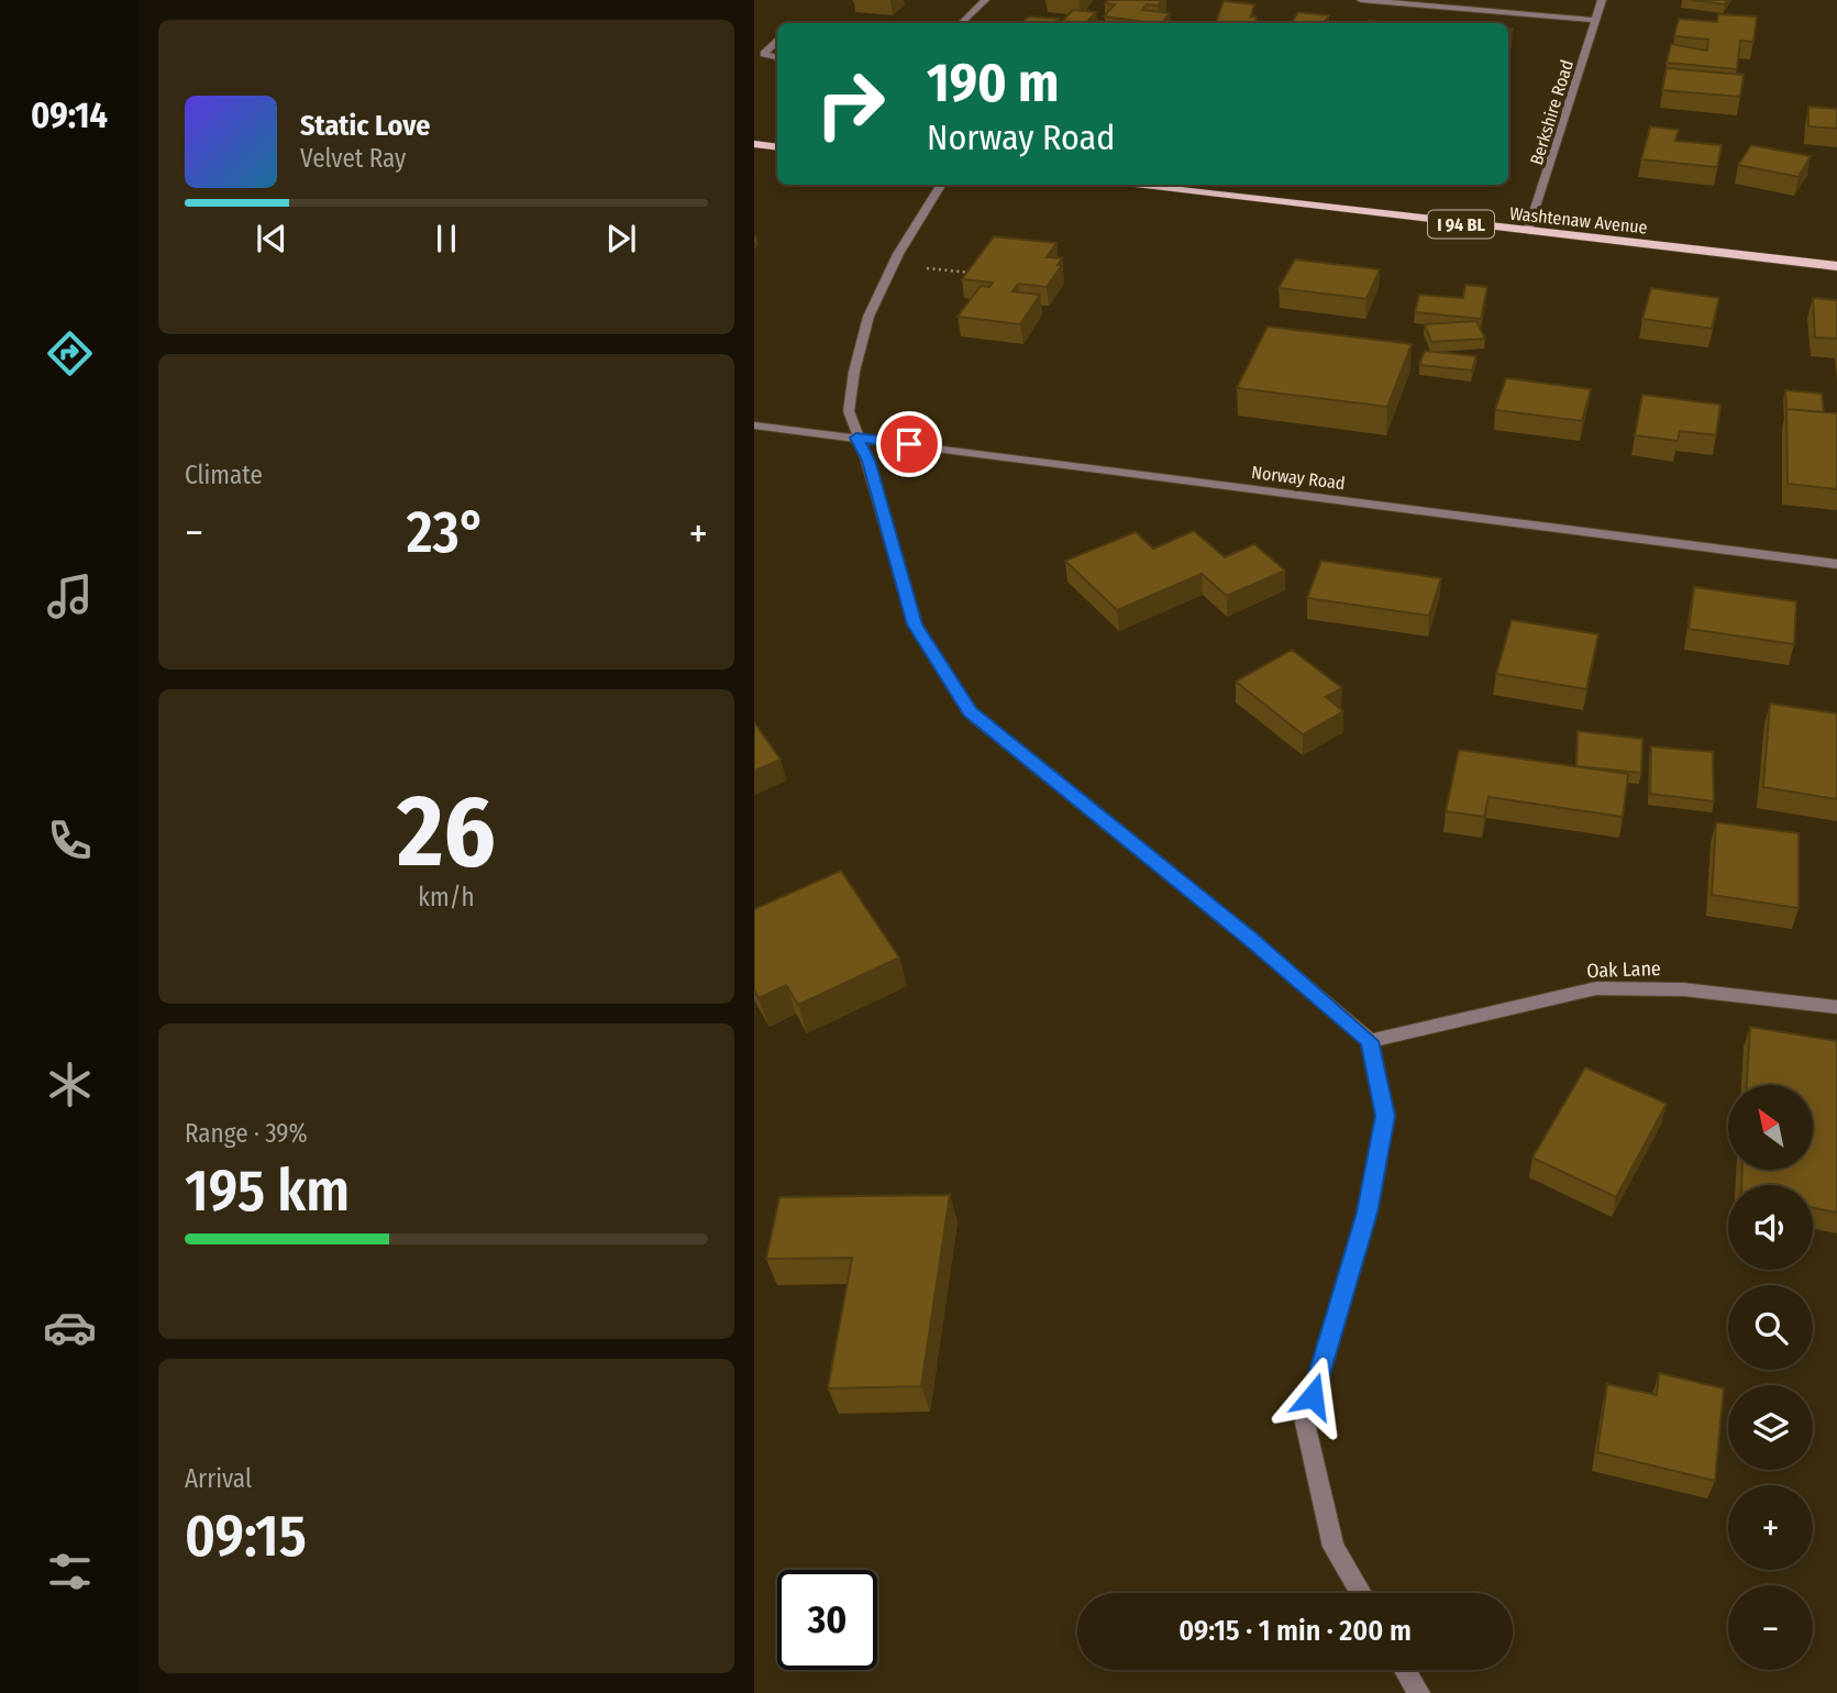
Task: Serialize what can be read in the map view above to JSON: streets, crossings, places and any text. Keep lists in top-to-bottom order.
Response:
{
  "streets": {
    "main road": ["Washtenaw Avenue", "I 94 BL"],
    "street": ["Berkshire Road", "Norway Road", "Oak Lane"]
  },
  "crossings": [
    ["Berkshire Road", "Washtenaw Avenue"]
  ],
  "north": "top left",
  "page": {
    "tabs": "09:14",
    "turn": ["190 m", "Norway Road"],
    "song": ["Static Love", "Velvet Ray"],
    "tile": [
      "Climate",
      ["26", "km/h"],
      ["Range · 39%", "195 km"],
      ["Arrival", "09:15"]
    ],
    "heat": ["−", "23°", "+"],
    "map_buttons": ["+", "−"],
    "limit": "30",
    "trip": "09:15 · 1 min · 200 m"
  }
}
